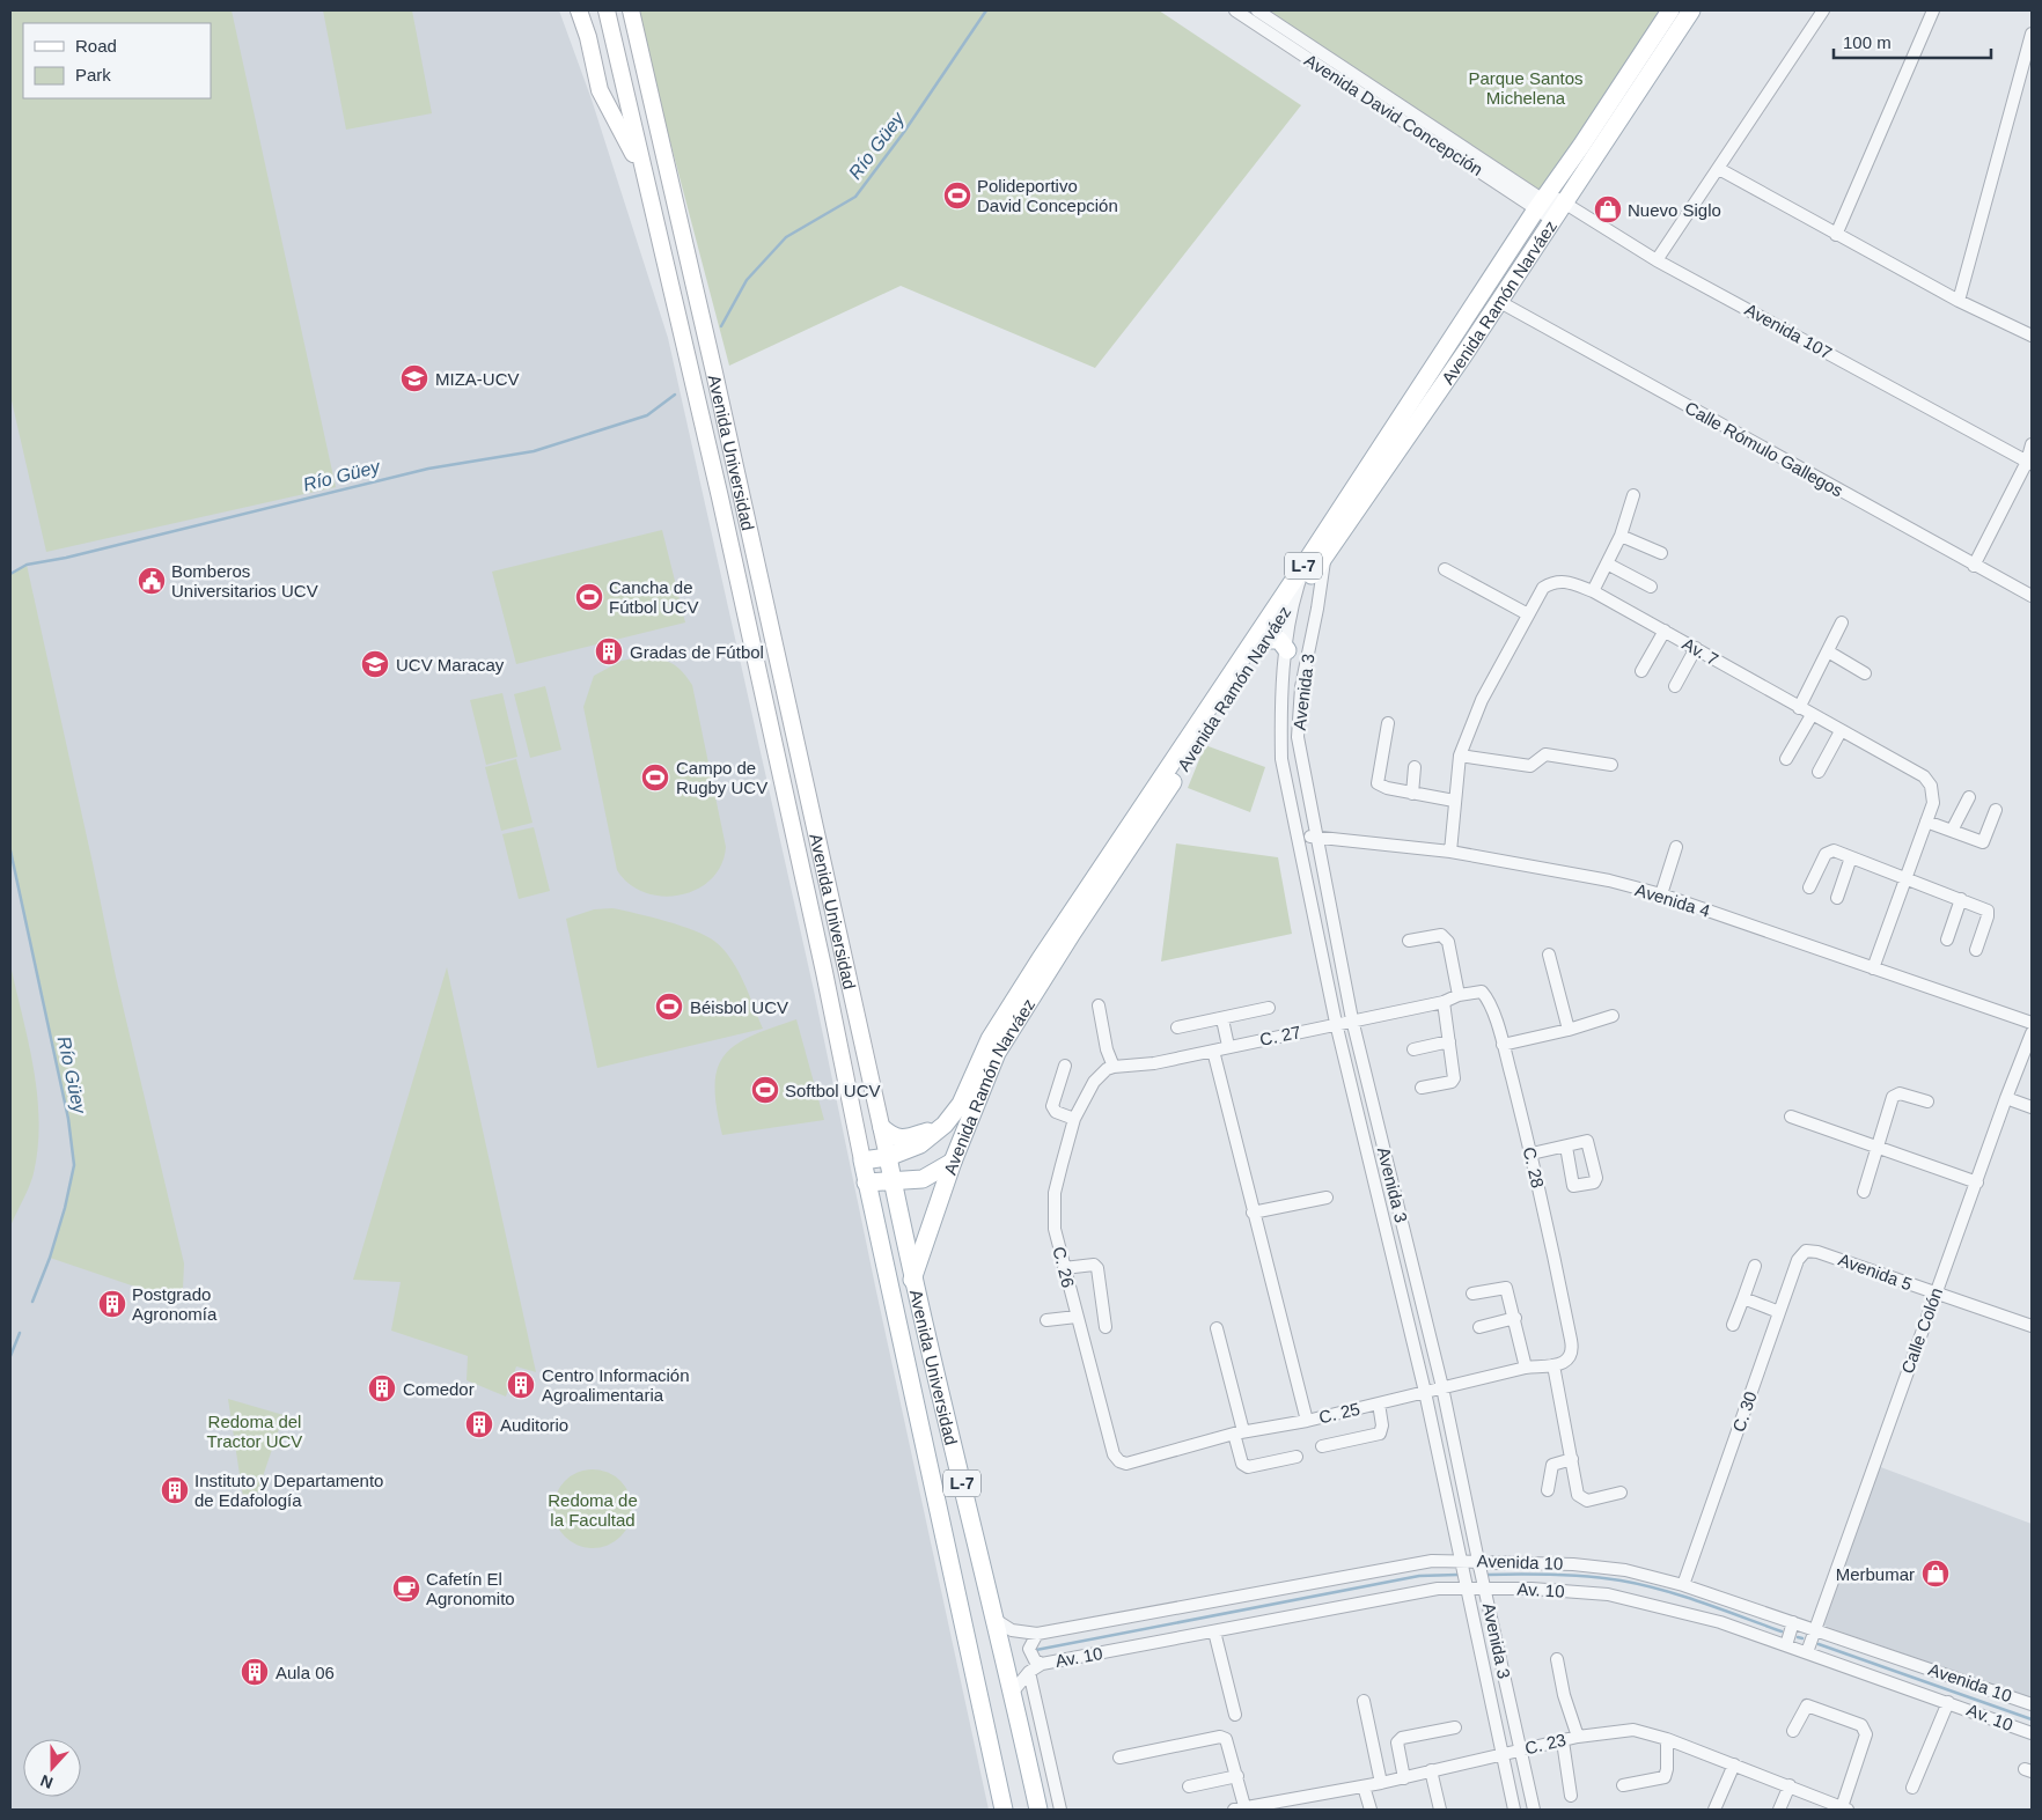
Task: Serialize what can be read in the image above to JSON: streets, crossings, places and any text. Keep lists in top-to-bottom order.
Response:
{
  "streets": {
    "main road": ["Avenida Ramón Narváez", "Avenida Universidad", "L-7"],
    "street": [
      "Avenida David Concepción",
      "Avenida 107",
      "Calle Rómulo Gallegos",
      "Av. 7",
      "Avenida 3",
      "Avenida 4",
      "C. 27",
      "C. 28",
      "C. 26",
      "Avenida 5",
      "Calle Colón",
      "C. 30",
      "C. 25",
      "Avenida 10",
      "Av. 10",
      "C. 23"
    ]
  },
  "crossings": [
    ["Avenida David Concepción", "Avenida Ramón Narváez"],
    ["Avenida David Concepción", "Avenida 107"],
    ["Avenida Ramón Narváez", "Avenida 107"],
    ["Avenida Ramón Narváez", "Calle Rómulo Gallegos"],
    ["Avenida Ramón Narváez", "Avenida Universidad"],
    ["Avenida Ramón Narváez", "Avenida 3"],
    ["Avenida Universidad", "Avenida 10"],
    ["Avenida Universidad", "Av. 10"],
    ["Av. 7", "Avenida 4"],
    ["Avenida 3", "Avenida 4"],
    ["Avenida 3", "C. 27"],
    ["Avenida 3", "C. 25"],
    ["Avenida 3", "Avenida 10"],
    ["Avenida 3", "Av. 10"],
    ["Avenida 3", "C. 23"],
    ["C. 27", "C. 28"],
    ["C. 27", "C. 26"],
    ["C. 28", "C. 25"],
    ["C. 26", "C. 25"],
    ["Avenida 5", "Calle Colón"],
    ["Avenida 5", "C. 30"],
    ["Calle Colón", "Avenida 10"],
    ["Calle Colón", "Av. 10"],
    ["C. 30", "Avenida 10"]
  ],
  "water": ["Río Güey"],
  "parks": ["Parque Santos Michelena", "Redoma del Tractor UCV", "Redoma de la Facultad"],
  "places": {
    "sports": [
      "Polideportivo David Concepción",
      "Cancha de Fútbol UCV",
      "Campo de Rugby UCV",
      "Béisbol UCV",
      "Softbol UCV"
    ],
    "shop": ["Nuevo Siglo", "Merbumar"],
    "school or university": ["MIZA-UCV", "UCV Maracay"],
    "public building": ["Bomberos Universitarios UCV"],
    "building": [
      "Gradas de Fútbol",
      "Postgrado Agronomía",
      "Centro Información Agroalimentaria",
      "Comedor",
      "Auditorio",
      "Instituto y Departamento de Edafología",
      "Aula 06"
    ],
    "cafe": ["Cafetín El Agronomito"]
  },
  "legend": ["Road", "Park"],
  "scale_bar": "100 m",
  "north": "bottom"
}
